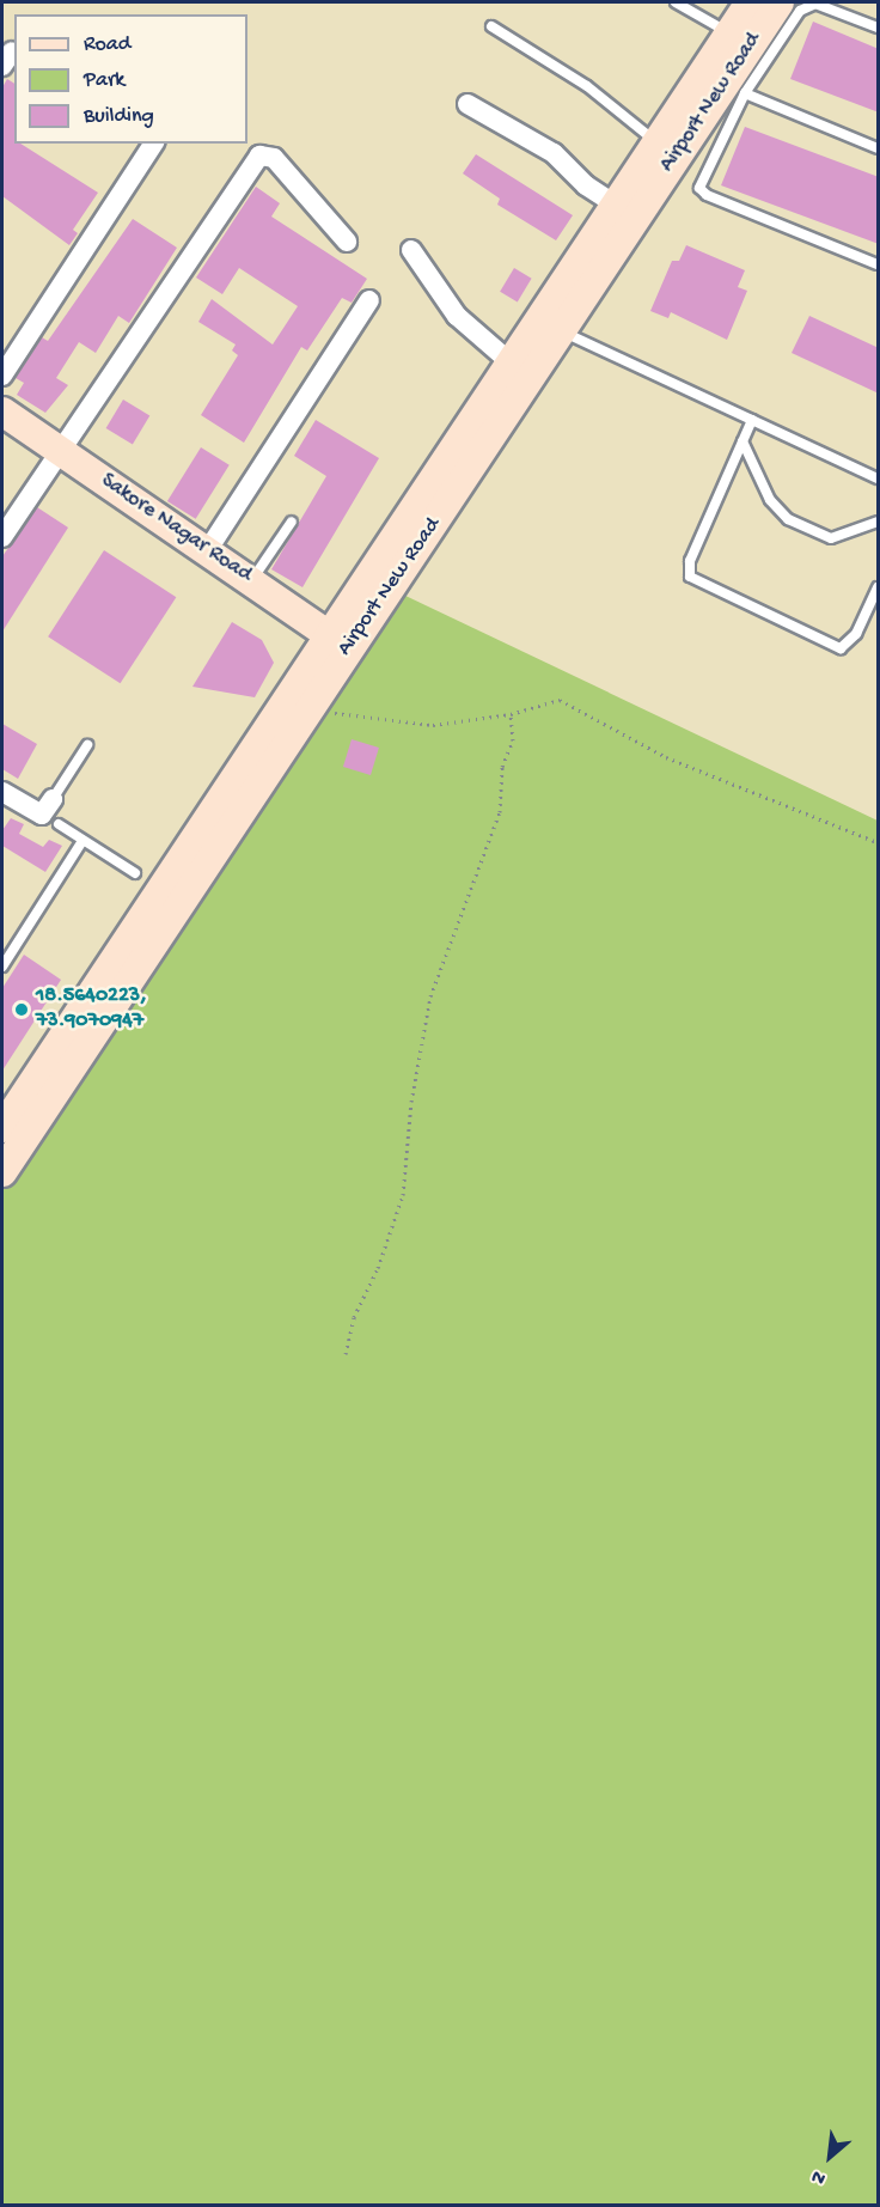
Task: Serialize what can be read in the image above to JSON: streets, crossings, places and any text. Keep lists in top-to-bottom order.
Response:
{
  "streets": {
    "main road": ["Airport New Road", "Sakore Nagar Road"]
  },
  "crossings": [
    ["Airport New Road", "Sakore Nagar Road"]
  ],
  "places": ["18.5640223, 73.9070947"],
  "legend": ["Road", "Park", "Building"],
  "north": "bottom left"
}
